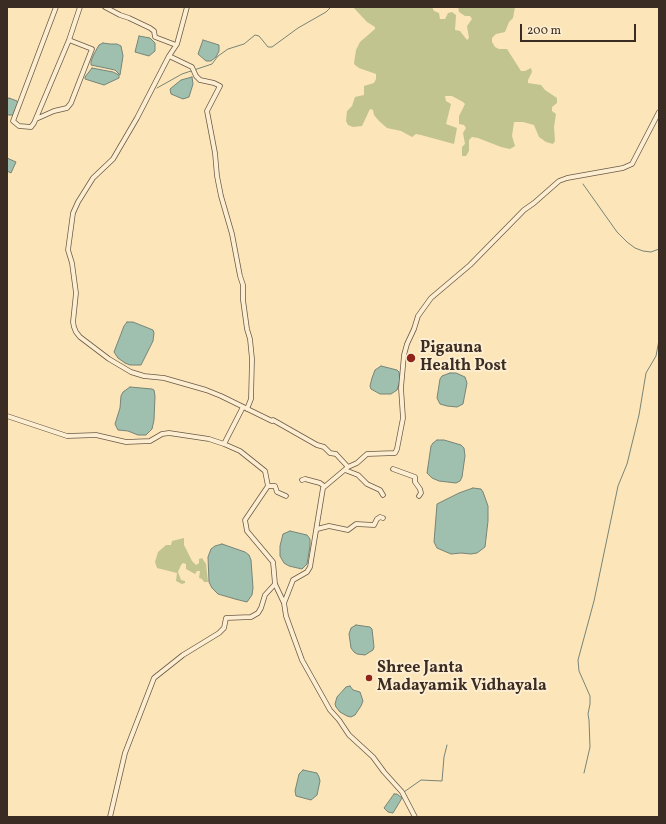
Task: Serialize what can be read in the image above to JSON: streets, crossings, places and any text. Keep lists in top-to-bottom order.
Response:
{
  "places": ["Pigauna Health Post", "Shree Janta Madayamik Vidhayala"],
  "scale_bar": "200 m"
}
